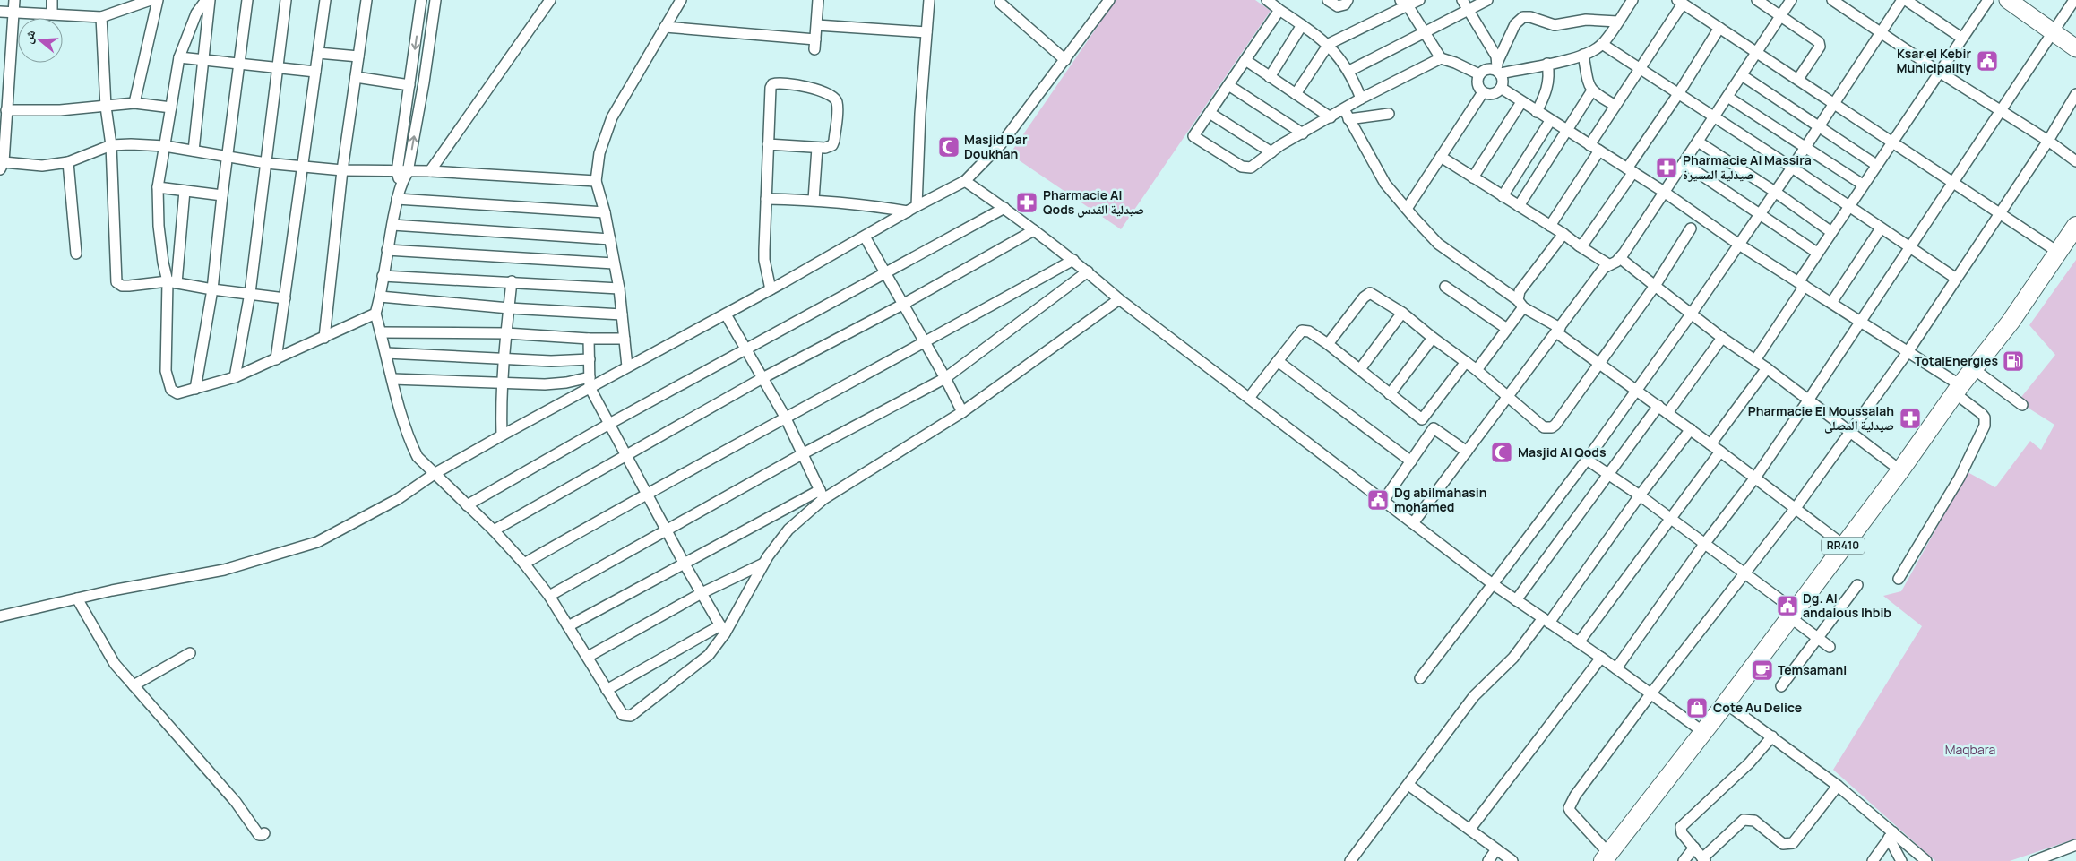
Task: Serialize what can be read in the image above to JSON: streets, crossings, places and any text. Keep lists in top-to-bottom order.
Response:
{
  "streets": {
    "highway": ["RR410"]
  },
  "parks": ["Maqbara"],
  "places": {
    "public building": ["Ksar el Kebir Municipality", "Dg abilmahasin mohamed", "Dg. Al andalous lhbib"],
    "mosque": ["Masjid Dar Doukhan", "Masjid Al Qods"],
    "pharmacy": ["Pharmacie Al Massira صيدلية المسيرة", "Pharmacie Al Qods صيدلية القدس", "Pharmacie El Moussalah صيدلية المصلى"],
    "fuel station": ["TotalEnergies"],
    "cafe": ["Temsamani"],
    "shop": ["Cote Au Delice"]
  },
  "north": "left"
}
